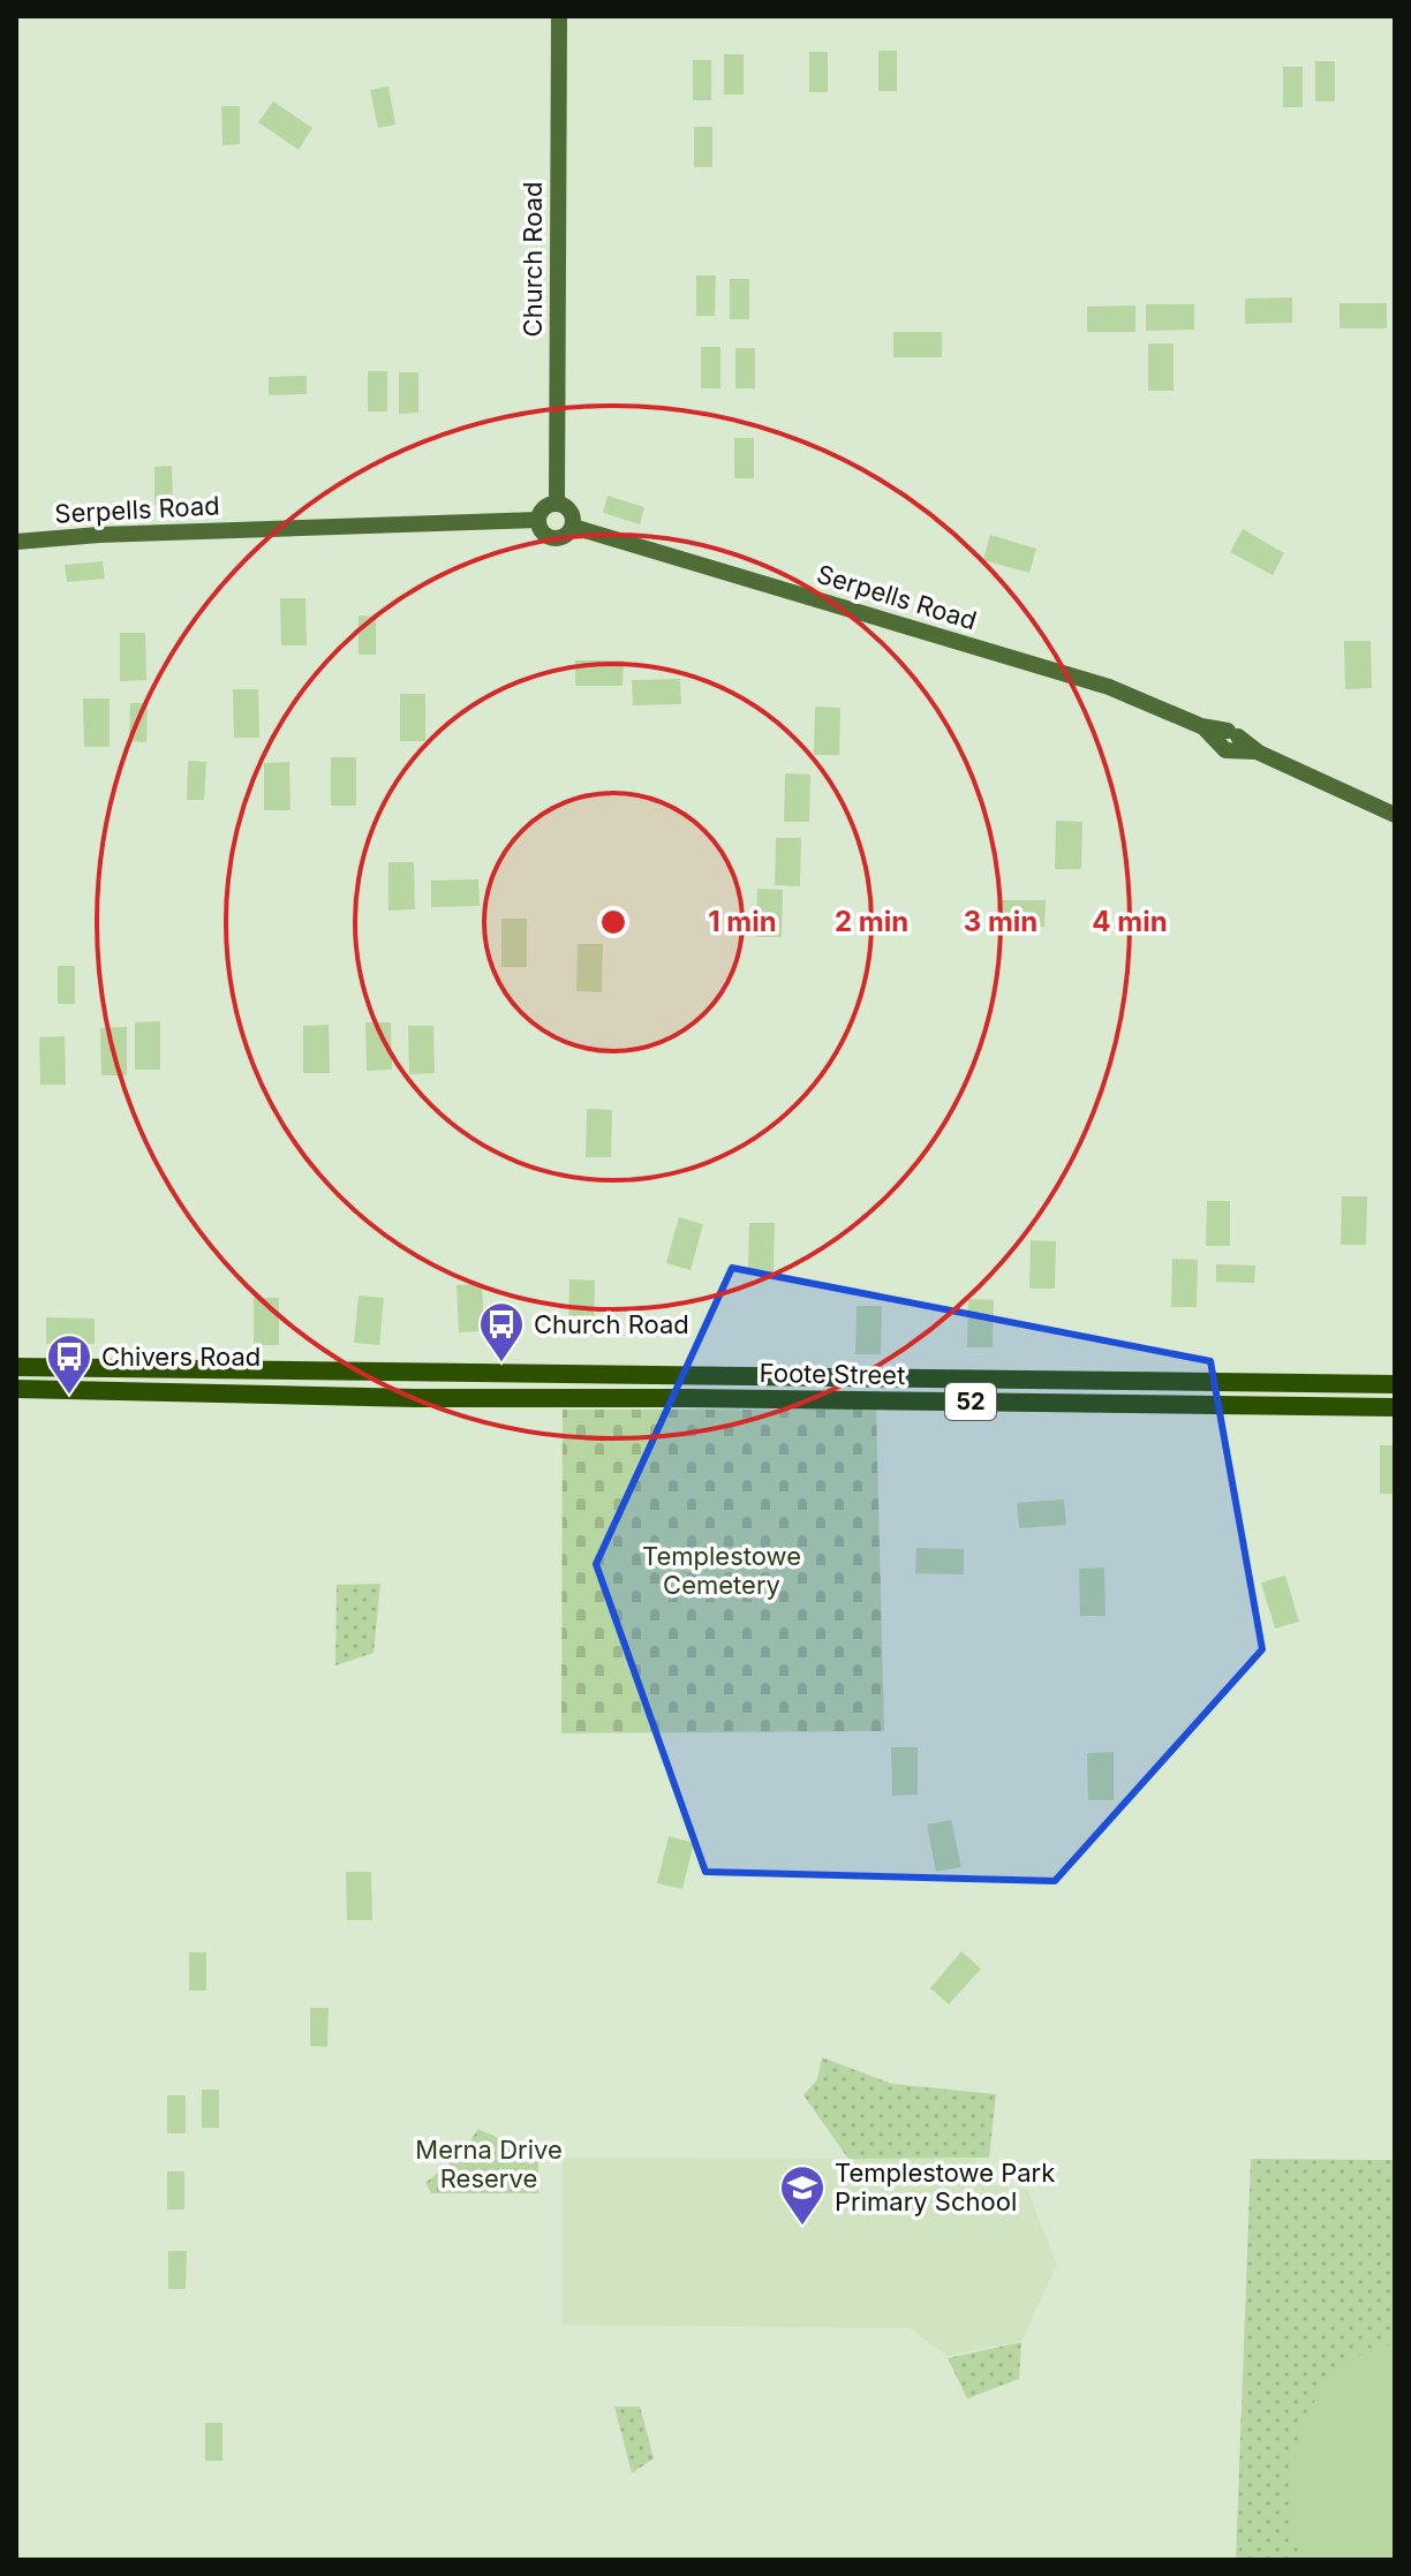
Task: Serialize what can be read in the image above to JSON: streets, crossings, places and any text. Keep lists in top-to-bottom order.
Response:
{
  "streets": {
    "main road": ["Foote Street", "52"],
    "street": ["Church Road", "Serpells Road"]
  },
  "crossings": [
    ["Church Road", "Serpells Road"],
    ["Foote Street", "52"]
  ],
  "parks": ["Templestowe Cemetery", "Merna Drive Reserve"],
  "places": {
    "bus stop": ["Church Road", "Chivers Road"],
    "school or university": ["Templestowe Park Primary School"]
  },
  "rings": [
    "1 min",
    "2 min",
    "3 min",
    "4 min"
  ]
}
